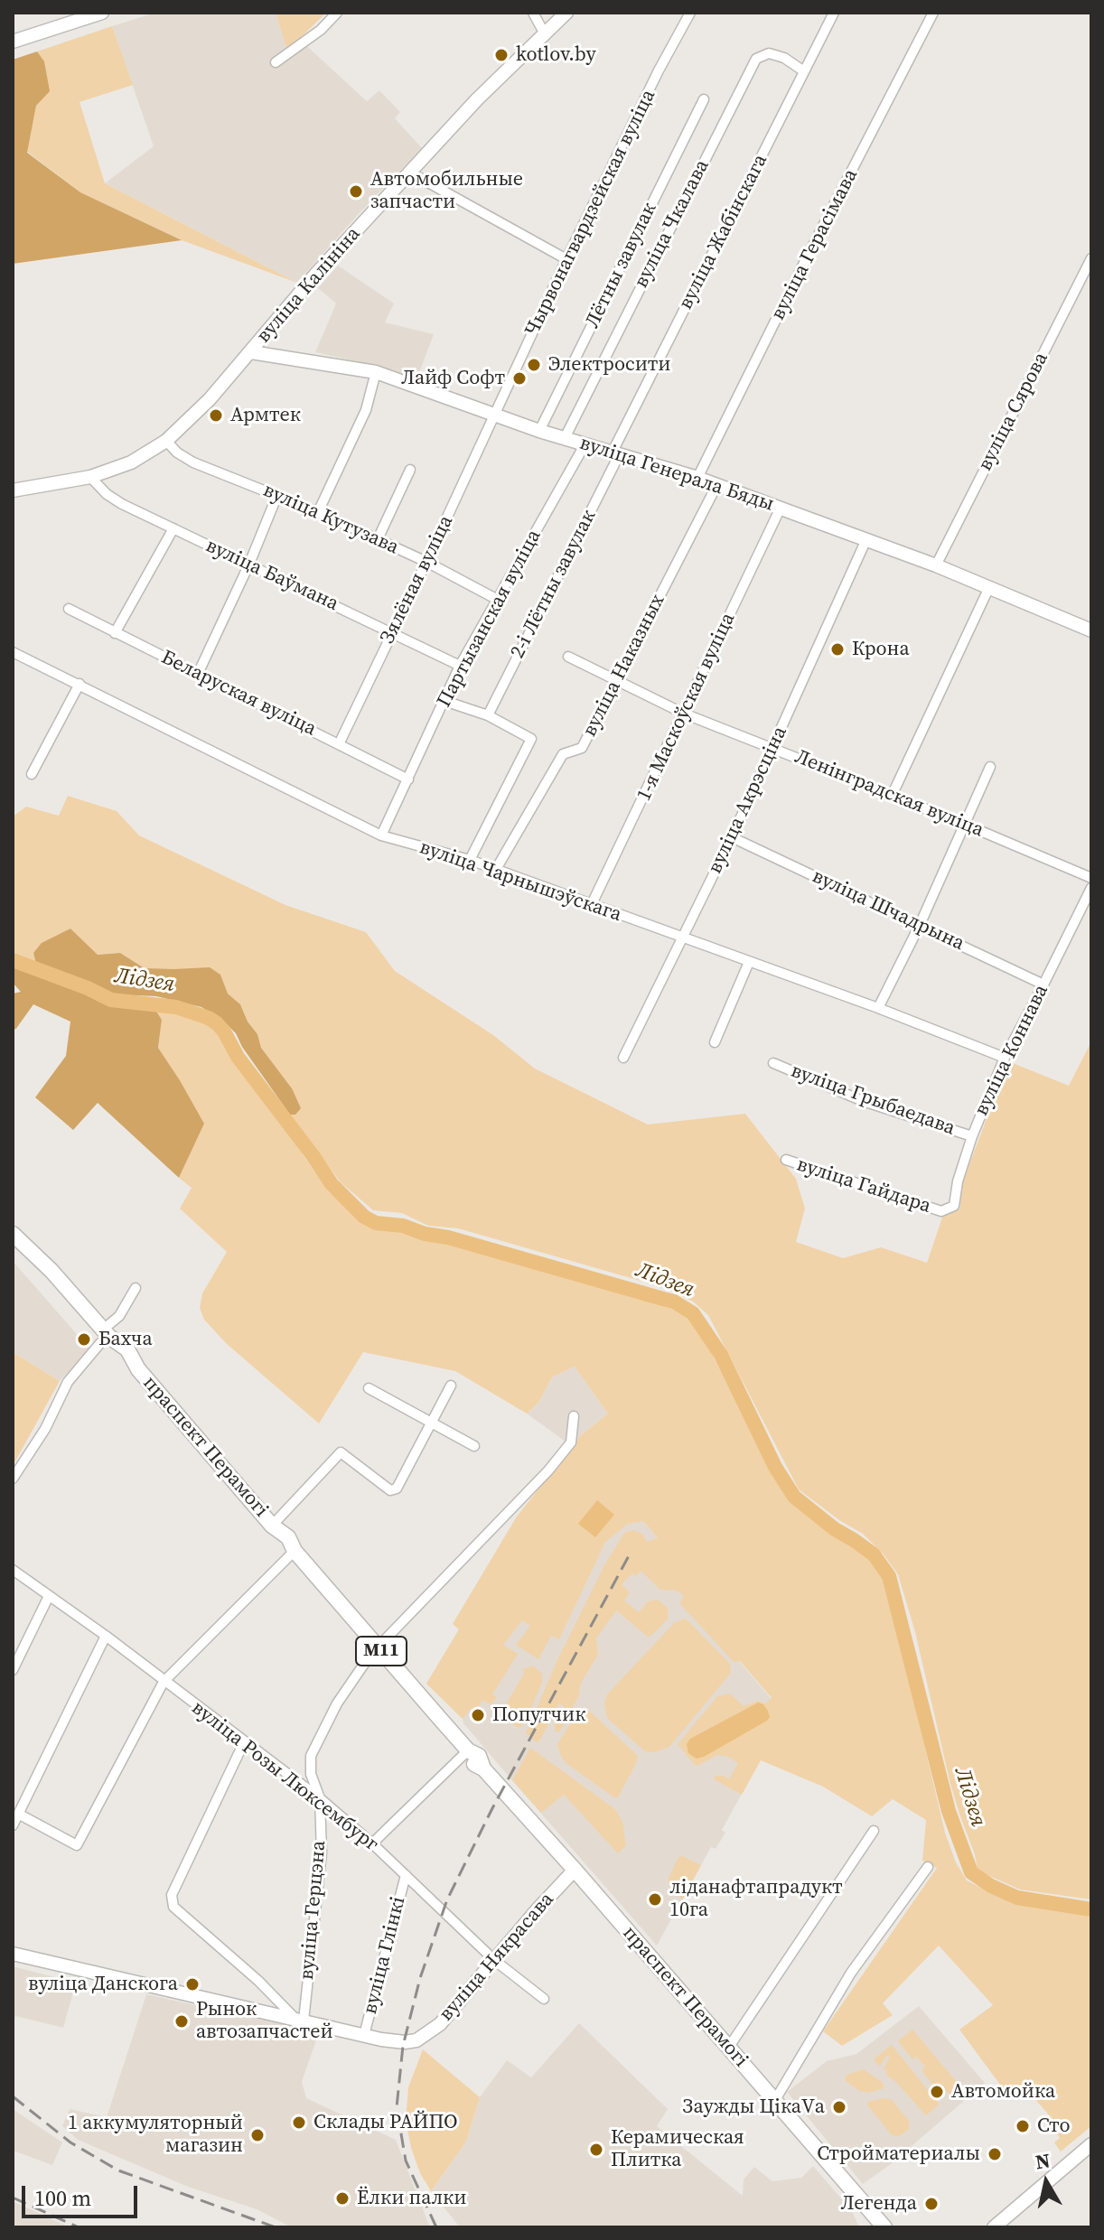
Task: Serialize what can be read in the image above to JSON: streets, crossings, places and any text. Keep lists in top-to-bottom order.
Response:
{
  "streets": {
    "main road": [
      "вуліца Калініна",
      "вуліца Генерала Бяды",
      "праспект Перамогі",
      "М11",
      "вуліца Някрасава"
    ],
    "street": [
      "Чырвонагвардзейская вуліца",
      "вуліца Чкалава",
      "вуліца Жабінскага",
      "вуліца Герасімава",
      "Лётны завулак",
      "вуліца Сярова",
      "вуліца Кутузава",
      "вуліца Баўмана",
      "Зялёная вуліца",
      "2-і Лётны завулак",
      "Партызанская вуліца",
      "вуліца Наказных",
      "Беларуская вуліца",
      "1-я Маскоўская вуліца",
      "Ленінградская вуліца",
      "вуліца Акрэсціна",
      "вуліца Чарнышэўскага",
      "вуліца Шчадрына",
      "вуліца Коннава",
      "вуліца Грыбаедава",
      "вуліца Гайдара",
      "вуліца Розы Люксембург",
      "вуліца Герцэна",
      "вуліца Глінкі"
    ]
  },
  "crossings": [
    ["Чырвонагвардзейская вуліца", "вуліца Генерала Бяды"],
    ["Чырвонагвардзейская вуліца", "Зялёная вуліца"],
    ["вуліца Чкалава", "вуліца Жабінскага"],
    ["вуліца Чкалава", "вуліца Генерала Бяды"],
    ["вуліца Жабінскага", "вуліца Генерала Бяды"],
    ["вуліца Жабінскага", "2-і Лётны завулак"],
    ["вуліца Герасімава", "вуліца Генерала Бяды"],
    ["Лётны завулак", "вуліца Генерала Бяды"],
    ["вуліца Калініна", "вуліца Генерала Бяды"],
    ["вуліца Калініна", "вуліца Кутузава"],
    ["вуліца Калініна", "вуліца Баўмана"],
    ["вуліца Сярова", "вуліца Генерала Бяды"],
    ["вуліца Генерала Бяды", "Зялёная вуліца"],
    ["вуліца Генерала Бяды", "2-і Лётны завулак"],
    ["вуліца Генерала Бяды", "Партызанская вуліца"],
    ["вуліца Генерала Бяды", "вуліца Наказных"],
    ["вуліца Генерала Бяды", "1-я Маскоўская вуліца"],
    ["вуліца Генерала Бяды", "вуліца Акрэсціна"],
    ["вуліца Кутузава", "Зялёная вуліца"],
    ["вуліца Кутузава", "Партызанская вуліца"],
    ["вуліца Баўмана", "Зялёная вуліца"],
    ["вуліца Баўмана", "Партызанская вуліца"],
    ["Зялёная вуліца", "Беларуская вуліца"],
    ["Партызанская вуліца", "Беларуская вуліца"],
    ["Партызанская вуліца", "вуліца Чарнышэўскага"],
    ["вуліца Наказных", "Ленінградская вуліца"],
    ["вуліца Наказных", "вуліца Чарнышэўскага"],
    ["1-я Маскоўская вуліца", "Ленінградская вуліца"],
    ["1-я Маскоўская вуліца", "вуліца Чарнышэўскага"],
    ["Ленінградская вуліца", "вуліца Акрэсціна"],
    ["вуліца Акрэсціна", "вуліца Чарнышэўскага"],
    ["вуліца Акрэсціна", "вуліца Шчадрына"],
    ["вуліца Чарнышэўскага", "вуліца Коннава"],
    ["вуліца Шчадрына", "вуліца Коннава"],
    ["вуліца Коннава", "вуліца Грыбаедава"],
    ["вуліца Коннава", "вуліца Гайдара"],
    ["праспект Перамогі", "вуліца Герцэна"],
    ["праспект Перамогі", "вуліца Някрасава"],
    ["вуліца Розы Люксембург", "вуліца Герцэна"],
    ["вуліца Розы Люксембург", "вуліца Глінкі"],
    ["вуліца Розы Люксембург", "вуліца Някрасава"],
    ["вуліца Глінкі", "вуліца Някрасава"]
  ],
  "water": ["Лідзея"],
  "places": [
    "kotlov.by",
    "Автомобильные запчасти",
    "Электросити",
    "Лайф Софт",
    "Армтек",
    "Крона",
    "Бахча",
    "Попутчик",
    "ліданафтапрадукт 10га",
    "вуліца Данскога",
    "Рынок автозапчастей",
    "Автомойка",
    "Заужды ЦікаVа",
    "Склады РАЙПО",
    "Сто",
    "1 аккумуляторный магазин",
    "Керамическая Плитка",
    "Стройматериалы",
    "Ёлки палки",
    "Легенда"
  ],
  "scale_bar": "100 m",
  "north": "top"
}
